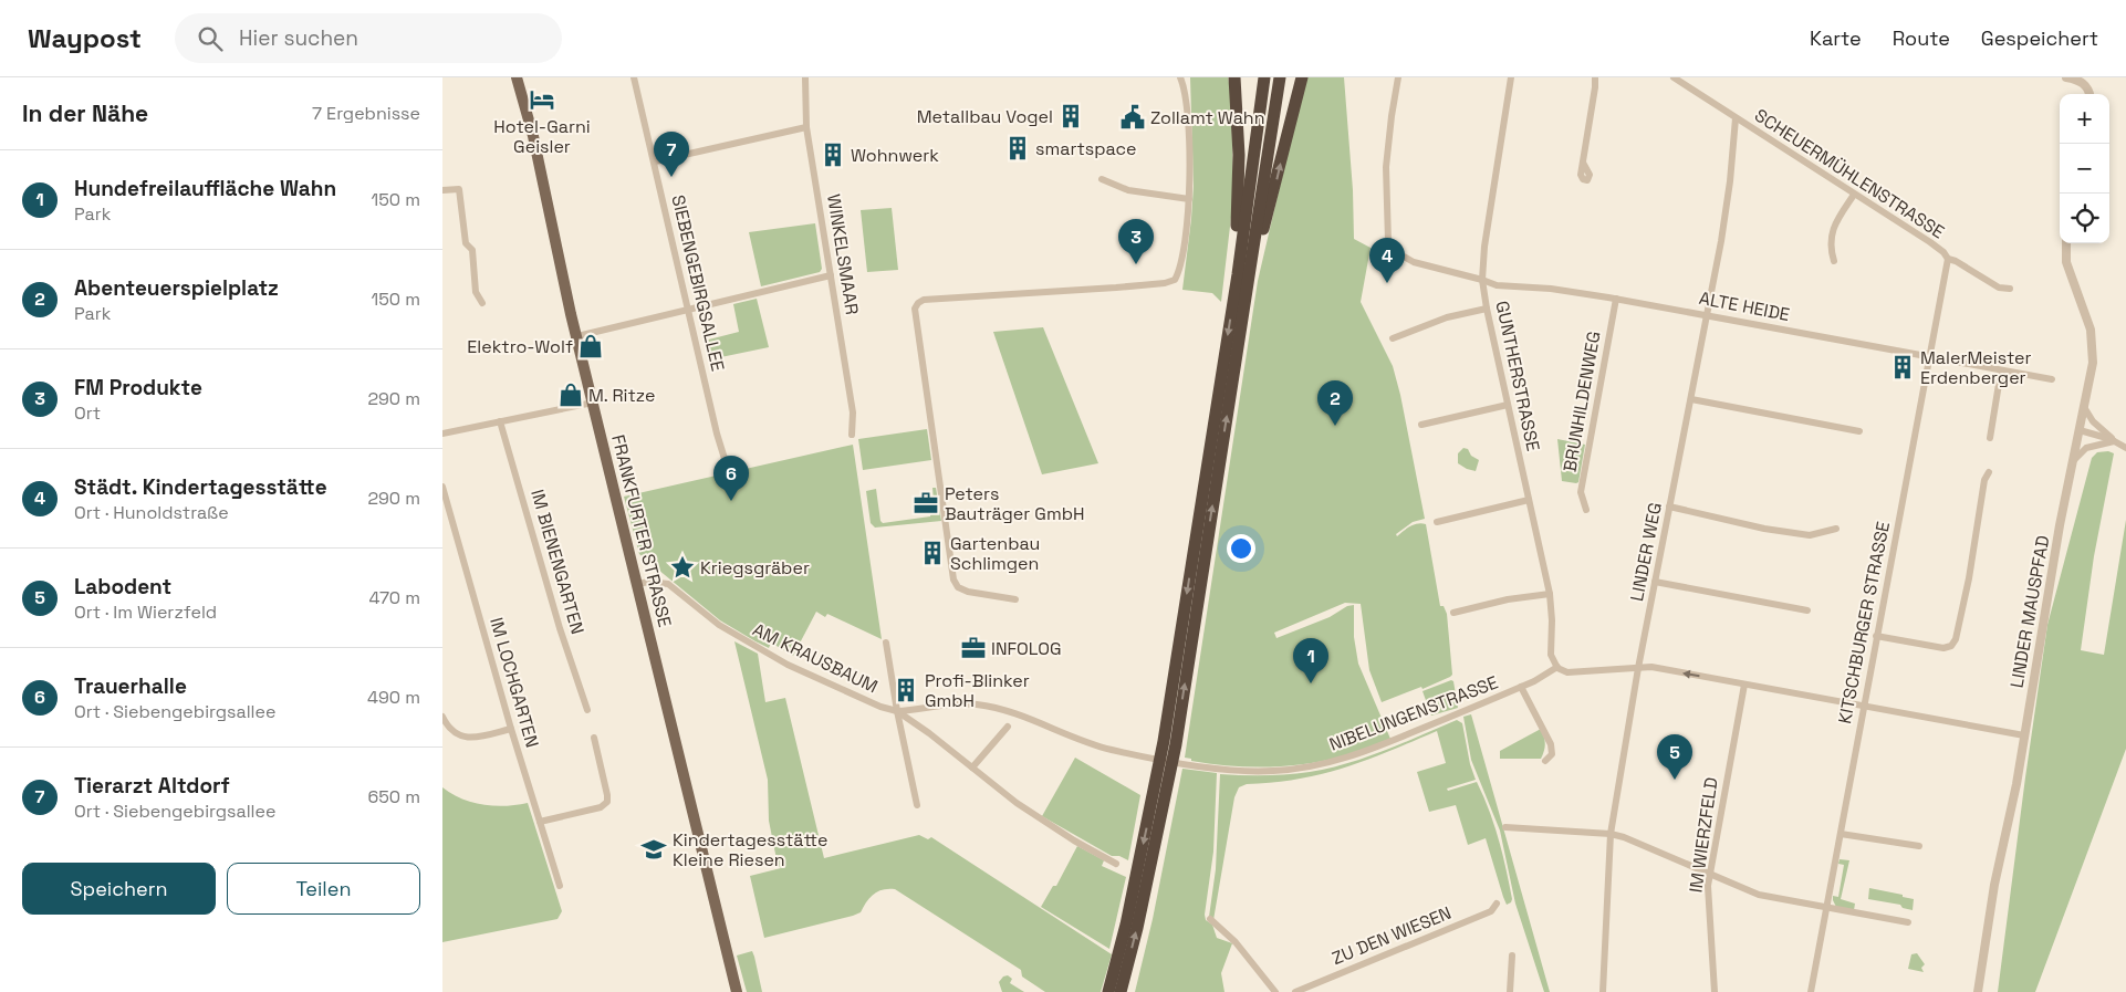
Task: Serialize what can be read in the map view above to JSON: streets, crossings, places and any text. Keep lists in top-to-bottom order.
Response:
{
  "streets": {
    "main road": ["FRANKFURTER STRASSE"],
    "street": [
      "SCHEUERMÜHLENSTRASSE",
      "WINKELSMAAR",
      "SIEBENGEBIRGSALLEE",
      "ALTE HEIDE",
      "GUNTHERSTRASSE",
      "BRUNHILDENWEG",
      "LINDER WEG",
      "IM BIENENGARTEN",
      "LINDER MAUSPFAD",
      "KITSCHBURGER STRASSE",
      "AM KRAUSBAUM",
      "IM LOCHGARTEN",
      "NIBELUNGENSTRASSE",
      "IM WIERZFELD",
      "ZU DEN WIESEN"
    ]
  },
  "crossings": [
    ["SCHEUERMÜHLENSTRASSE", "LINDER WEG"],
    ["SCHEUERMÜHLENSTRASSE", "KITSCHBURGER STRASSE"],
    ["ALTE HEIDE", "GUNTHERSTRASSE"],
    ["ALTE HEIDE", "BRUNHILDENWEG"],
    ["ALTE HEIDE", "LINDER WEG"],
    ["ALTE HEIDE", "KITSCHBURGER STRASSE"],
    ["GUNTHERSTRASSE", "NIBELUNGENSTRASSE"],
    ["FRANKFURTER STRASSE", "AM KRAUSBAUM"],
    ["AM KRAUSBAUM", "NIBELUNGENSTRASSE"]
  ],
  "places": {
    "hotel": ["Hotel-Garni Geisler"],
    "building": [
      "Metallbau Vogel",
      "smartspace",
      "Wohnwerk",
      "MalerMeister Erdenberger",
      "Gartenbau Schlimgen",
      "Profi-Blinker GmbH"
    ],
    "public building": ["Zollamt Wahn"],
    "shop": ["Elektro-Wolf", "M. Ritze"],
    "office": ["Peters Bauträger GmbH", "INFOLOG"],
    "place": ["Kriegsgräber"],
    "school or university": ["Kindertagesstätte Kleine Riesen"]
  },
  "page": {
    "header": "Waypost",
    "search": "Hier suchen",
    "nav": ["Karte", "Route", "Gespeichert"],
    "heading": ["In der Nähe", "7 Ergebnisse"],
    "map_buttons": ["+", "−"],
    "pins": [
      "7",
      "3",
      "4",
      "2",
      "6",
      "1",
      "5"
    ],
    "list": [
      {
        "mark": "1",
        "name": "Hundefreilauffläche Wahn",
        "note": "Park",
        "value": "150 m"
      },
      {
        "mark": "2",
        "name": "Abenteuerspielplatz",
        "note": "Park",
        "value": "150 m"
      },
      {
        "mark": "3",
        "name": "FM Produkte",
        "note": "Ort",
        "value": "290 m"
      },
      {
        "mark": "4",
        "name": "Städt. Kindertagesstätte",
        "note": "Ort · Hunoldstraße",
        "value": "290 m"
      },
      {
        "mark": "5",
        "name": "Labodent",
        "note": "Ort · Im Wierzfeld",
        "value": "470 m"
      },
      {
        "mark": "6",
        "name": "Trauerhalle",
        "note": "Ort · Siebengebirgsallee",
        "value": "490 m"
      },
      {
        "mark": "7",
        "name": "Tierarzt Altdorf",
        "note": "Ort · Siebengebirgsallee",
        "value": "650 m"
      }
    ],
    "buttons": ["Speichern", "Teilen"]
  }
}
